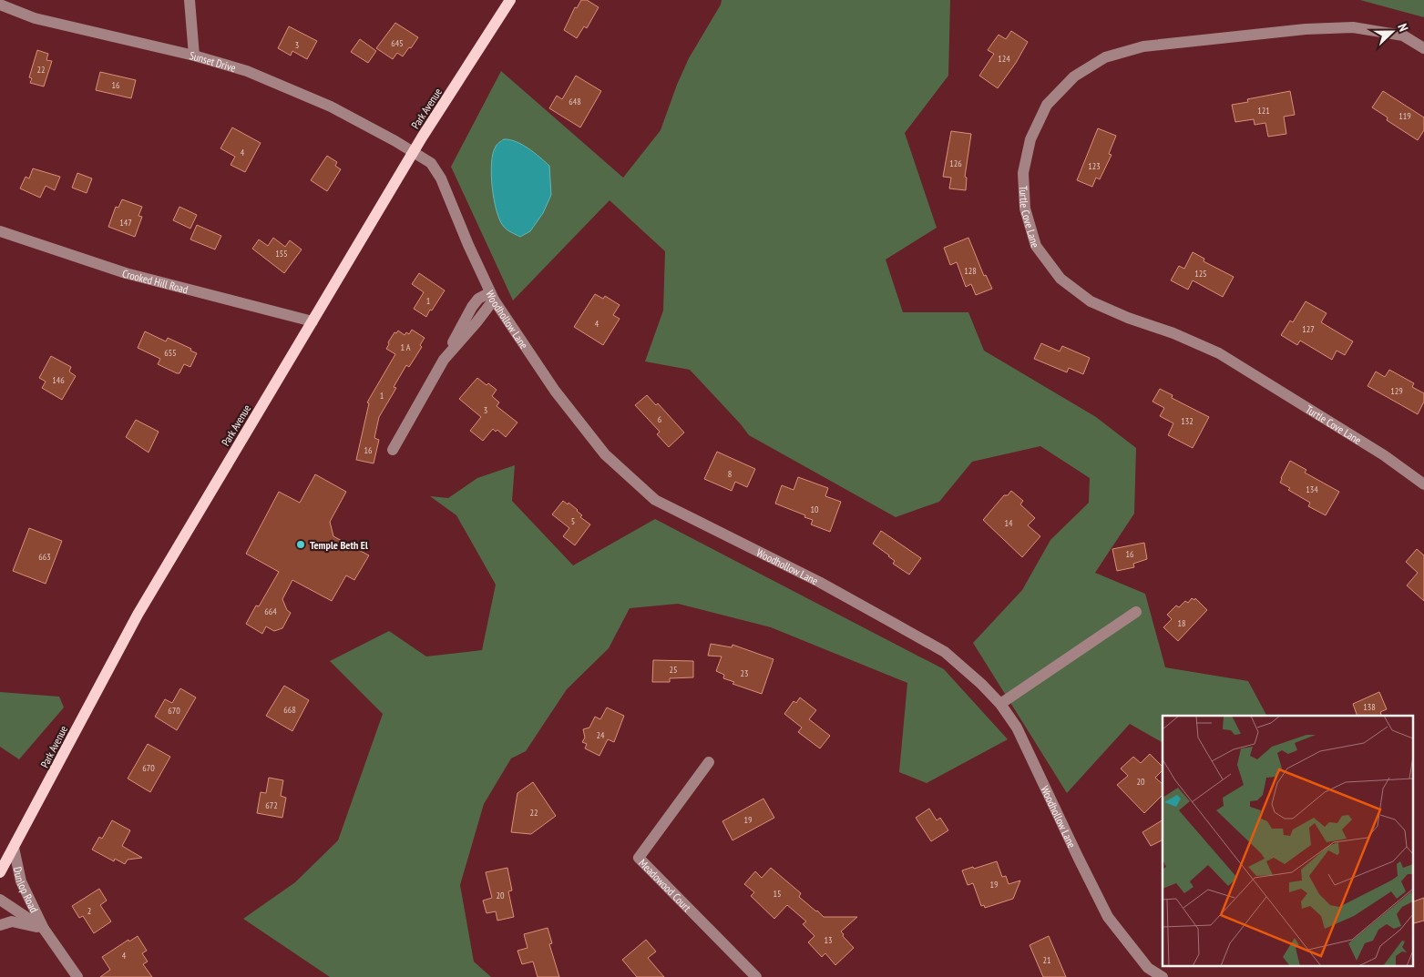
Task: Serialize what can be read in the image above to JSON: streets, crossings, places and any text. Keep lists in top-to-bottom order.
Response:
{
  "streets": {
    "main road": ["Park Avenue"],
    "street": [
      "Sunset Drive",
      "Turtle Cove Lane",
      "Crooked Hill Road",
      "Woodhollow Lane",
      "Meadowood Court",
      "Dunlop Road"
    ]
  },
  "crossings": [
    ["Sunset Drive", "Park Avenue"],
    ["Sunset Drive", "Woodhollow Lane"],
    ["Park Avenue", "Crooked Hill Road"],
    ["Park Avenue", "Woodhollow Lane"],
    ["Park Avenue", "Dunlop Road"]
  ],
  "places": ["Temple Beth El"],
  "house_numbers": [
    "645",
    "3",
    "124",
    "22",
    "16",
    "648",
    "121",
    "119",
    "4",
    "126",
    "123",
    "147",
    "155",
    "128",
    "125",
    "1",
    "4",
    "127",
    "1 A",
    "655",
    "146",
    "129",
    "1",
    "3",
    "6",
    "132",
    "16",
    "8",
    "134",
    "10",
    "5",
    "14",
    "16",
    "663",
    "664",
    "18",
    "25",
    "23",
    "138",
    "668",
    "670",
    "24",
    "670",
    "20",
    "672",
    "22",
    "19",
    "19",
    "15",
    "20",
    "2",
    "13",
    "4",
    "21"
  ],
  "north": "right"
}
